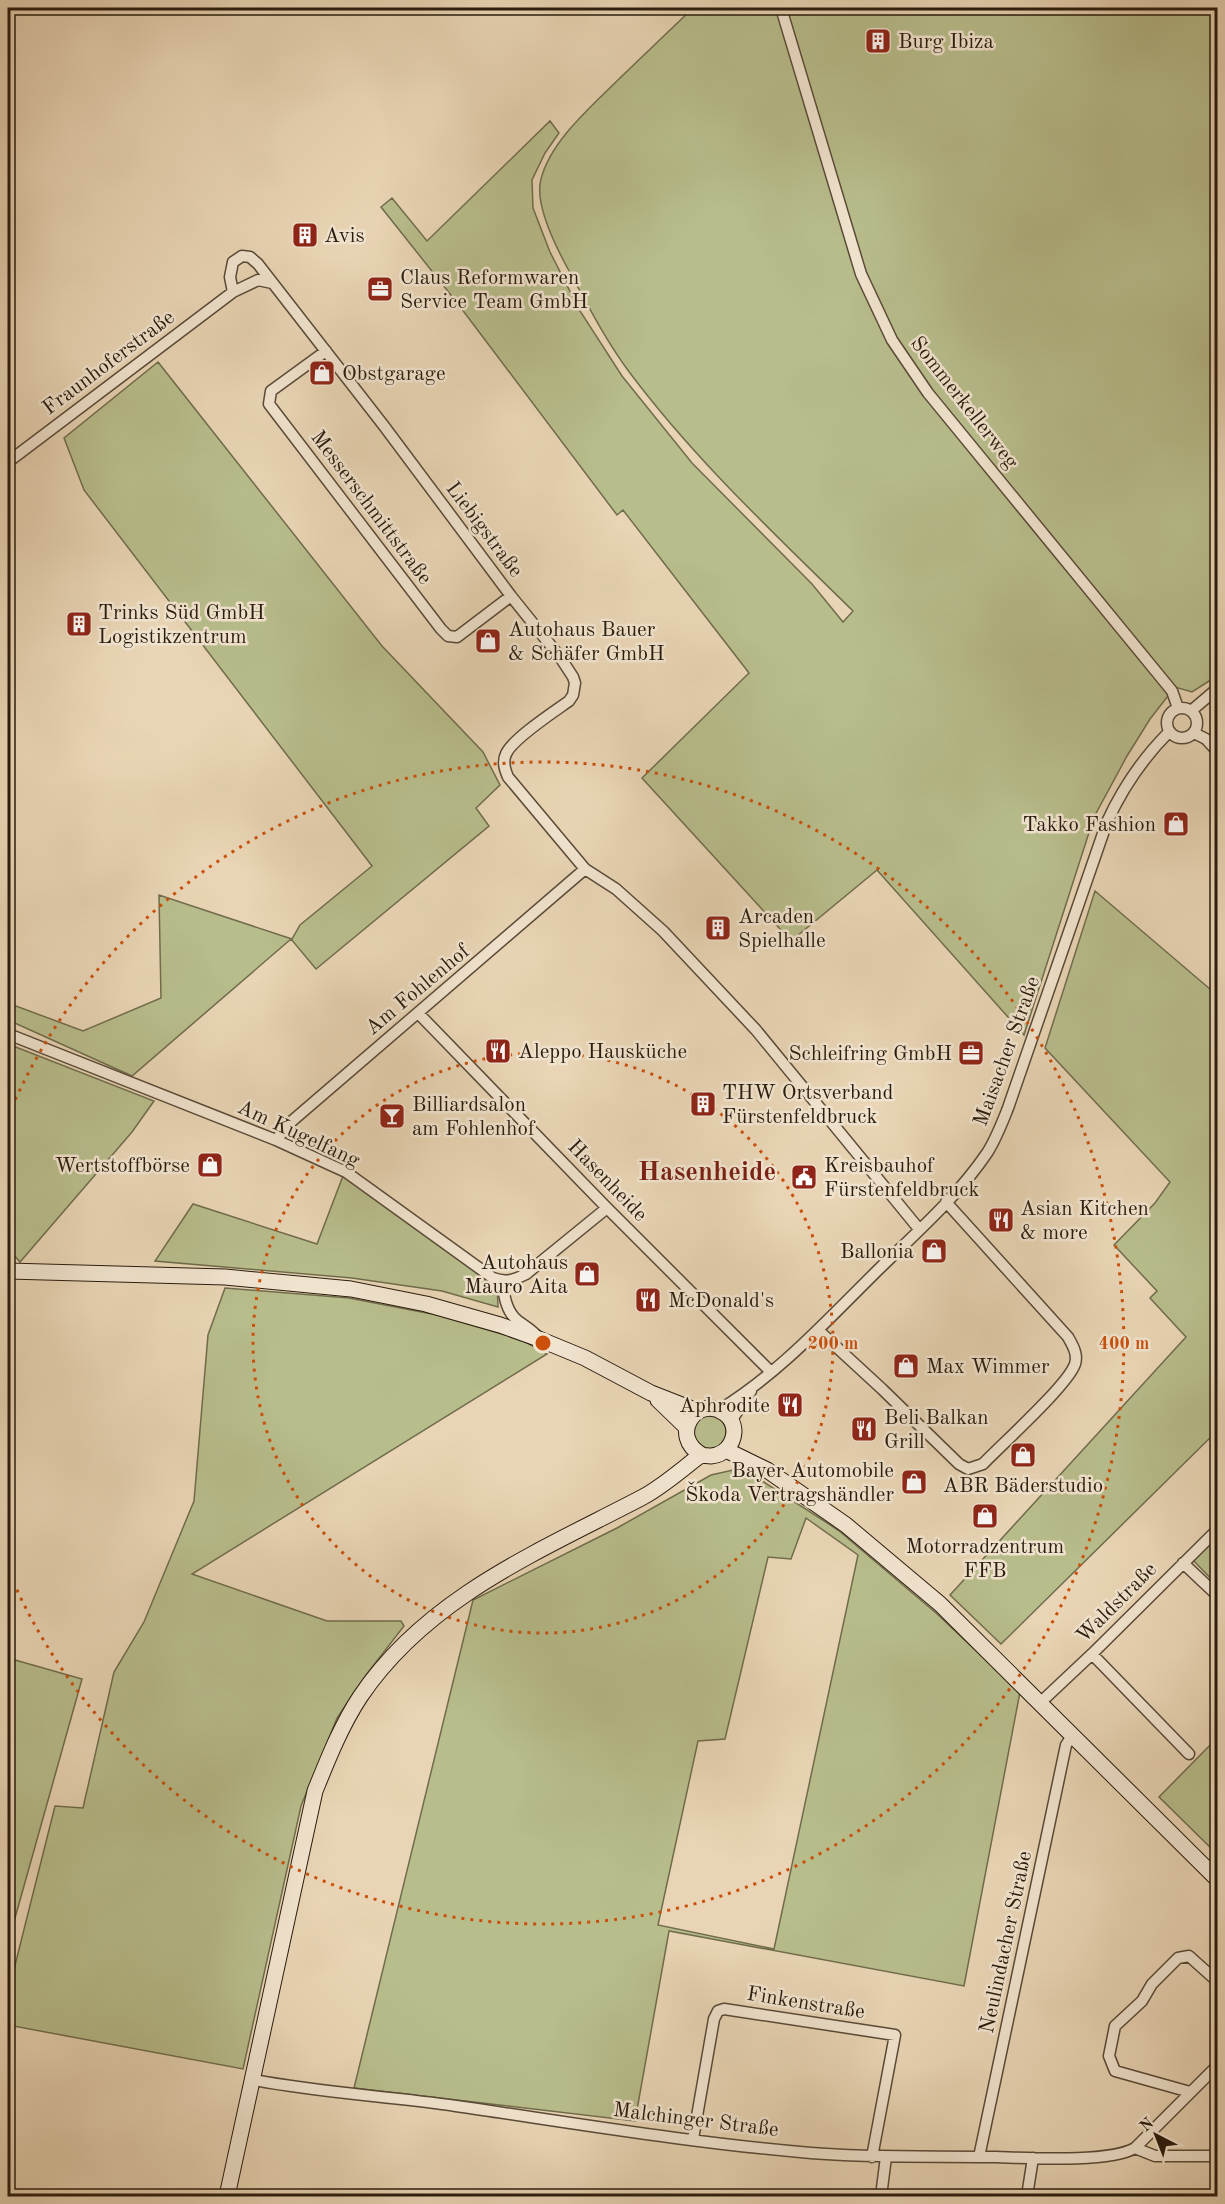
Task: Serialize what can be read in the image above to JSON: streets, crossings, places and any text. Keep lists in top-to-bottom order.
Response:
{
  "streets": {
    "street": [
      "Fraunhoferstraße",
      "Sommerkellerweg",
      "Messerschmittstraße",
      "Liebigstraße",
      "Am Fohlenhof",
      "Maisacher Straße",
      "Am Kugelfang",
      "Hasenheide",
      "Waldstraße",
      "Neulindacher Straße",
      "Finkenstraße",
      "Malchinger Straße"
    ]
  },
  "crossings": [
    ["Fraunhoferstraße", "Liebigstraße"],
    ["Sommerkellerweg", "Maisacher Straße"],
    ["Messerschmittstraße", "Liebigstraße"],
    ["Liebigstraße", "Am Fohlenhof"],
    ["Am Fohlenhof", "Am Kugelfang"],
    ["Am Fohlenhof", "Hasenheide"],
    ["Maisacher Straße", "Hasenheide"],
    ["Neulindacher Straße", "Malchinger Straße"],
    ["Finkenstraße", "Malchinger Straße"]
  ],
  "districts": ["Hasenheide"],
  "places": {
    "building": [
      "Burg Ibiza",
      "Avis",
      "Trinks Süd GmbH Logistikzentrum",
      "Arcaden Spielhalle",
      "THW Ortsverband Fürstenfeldbruck"
    ],
    "office": ["Claus Reformwaren Service Team GmbH", "Schleifring GmbH"],
    "shop": [
      "Obstgarage",
      "Autohaus Bauer & Schäfer GmbH",
      "Takko Fashion",
      "Wertstoffbörse",
      "Ballonia",
      "Autohaus Mauro Aita",
      "Max Wimmer",
      "ABR Bäderstudio",
      "Bayer Automobile Škoda Vertragshändler",
      "Motorradzentrum FFB"
    ],
    "restaurant": [
      "Aleppo Hausküche",
      "Asian Kitchen & more",
      "McDonald's",
      "Aphrodite",
      "Beli Balkan Grill"
    ],
    "bar": ["Billiardsalon am Fohlenhof"],
    "public building": ["Kreisbauhof Fürstenfeldbruck"]
  },
  "north": "top left",
  "rings": ["200 m", "400 m"]
}
